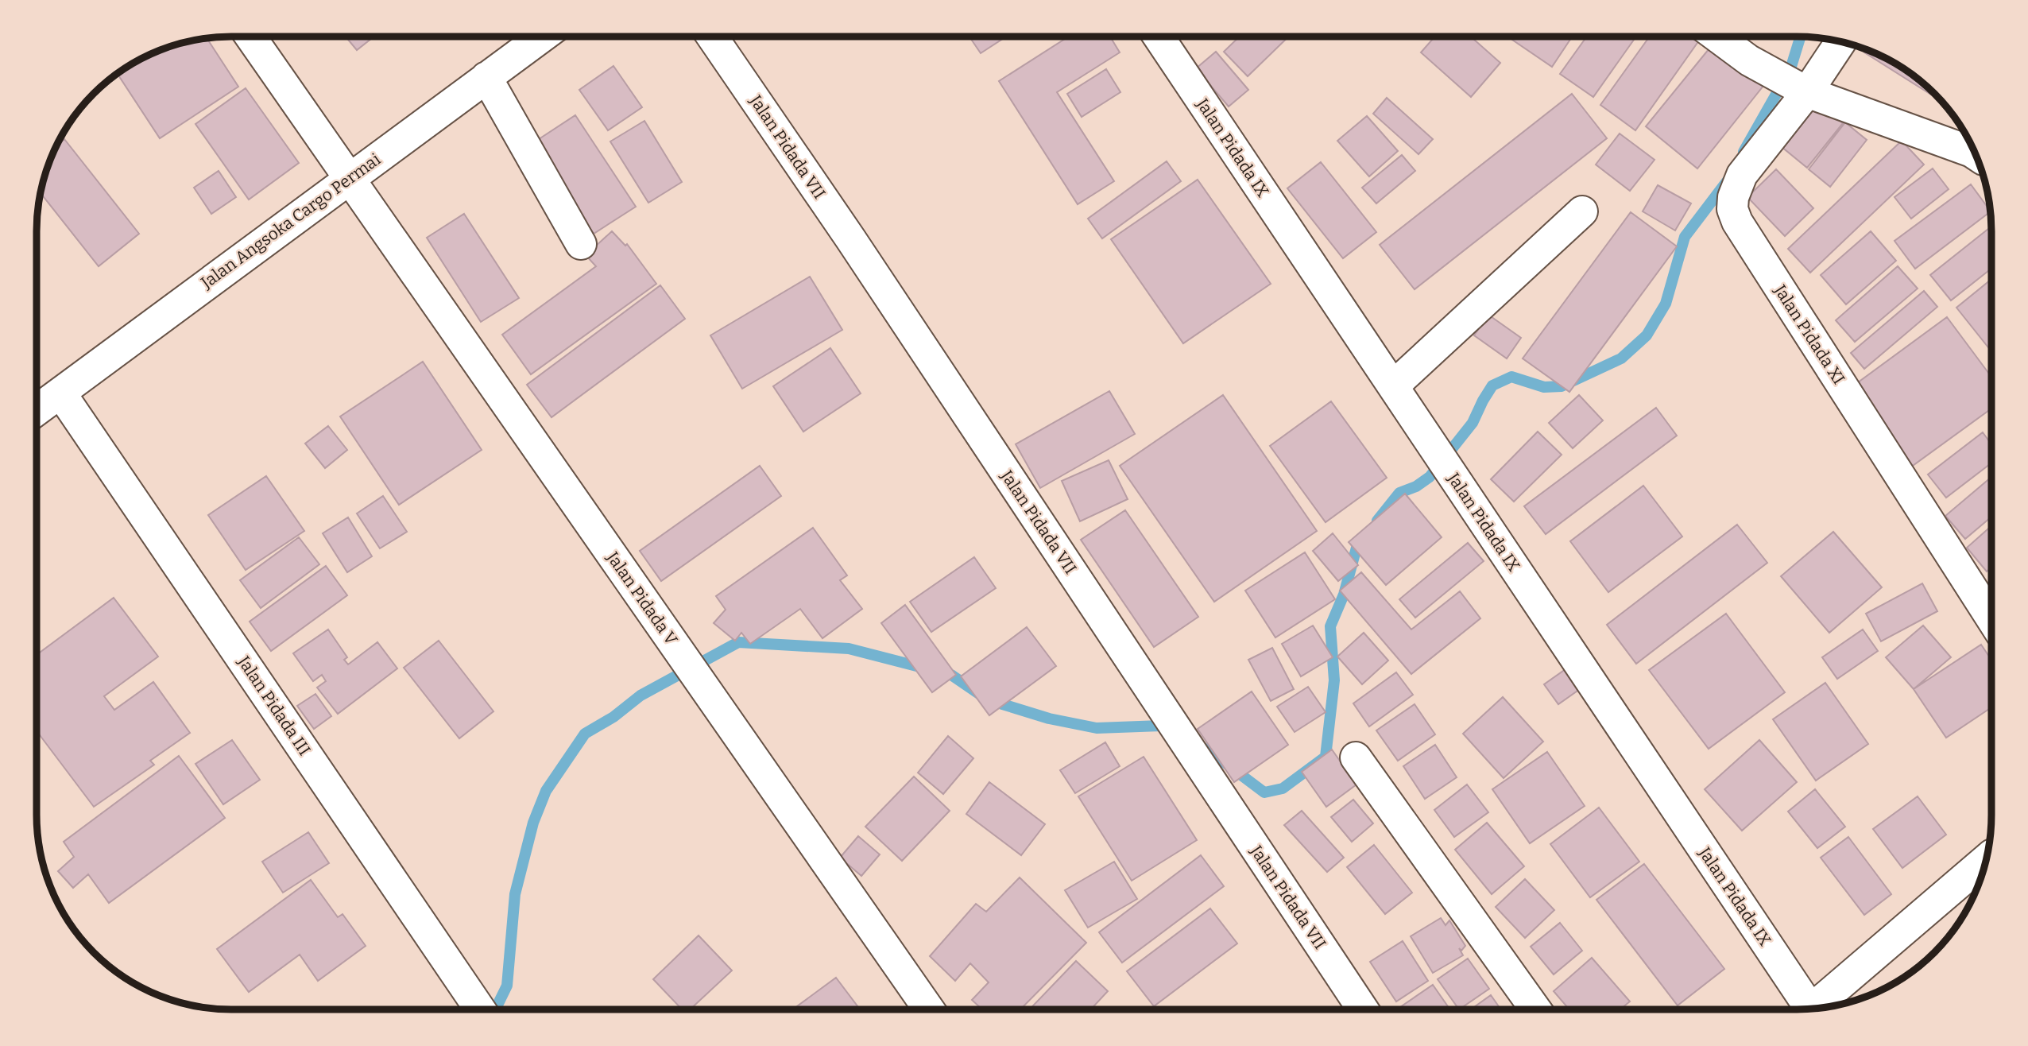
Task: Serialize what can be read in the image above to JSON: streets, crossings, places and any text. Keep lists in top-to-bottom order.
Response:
{
  "streets": {
    "street": [
      "Jalan Pidada VII",
      "Jalan Pidada IX",
      "Jalan Angsoka Cargo Permai",
      "Jalan Pidada XI",
      "Jalan Pidada V",
      "Jalan Pidada III"
    ]
  },
  "crossings": [
    ["Jalan Angsoka Cargo Permai", "Jalan Pidada V"],
    ["Jalan Angsoka Cargo Permai", "Jalan Pidada III"]
  ]
}
